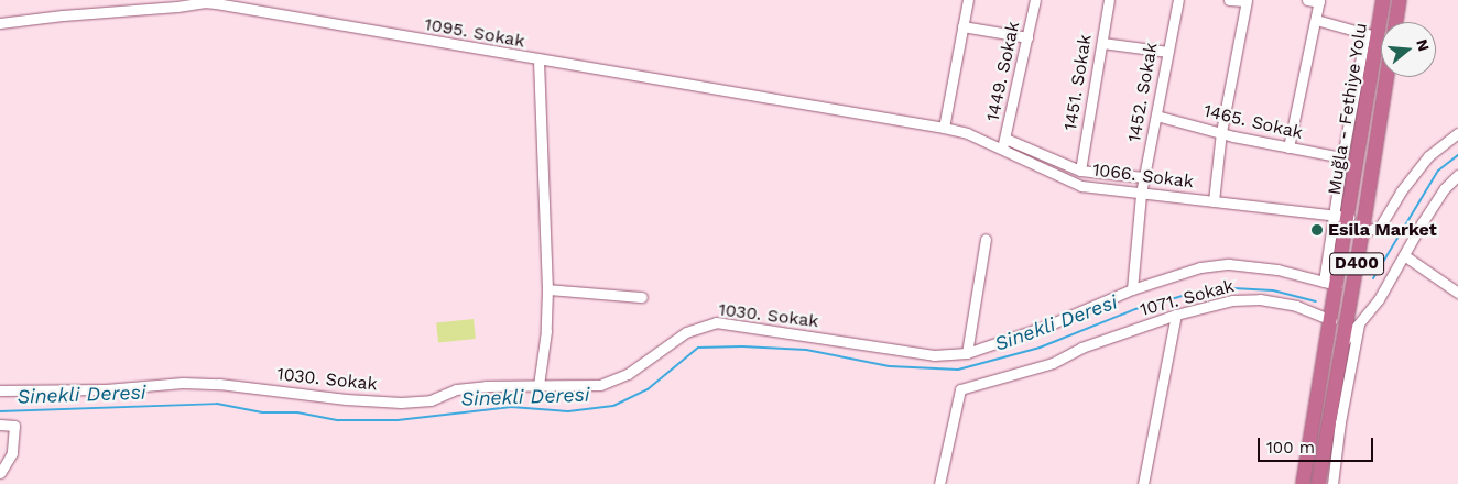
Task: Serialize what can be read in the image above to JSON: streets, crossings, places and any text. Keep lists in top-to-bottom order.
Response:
{
  "streets": {
    "highway": ["Muğla - Fethiye Yolu", "D400"],
    "street": [
      "1095. Sokak",
      "1449. Sokak",
      "1451. Sokak",
      "1452. Sokak",
      "1465. Sokak",
      "1066. Sokak",
      "1071. Sokak",
      "1030. Sokak"
    ]
  },
  "crossings": [
    ["1095. Sokak", "1066. Sokak"],
    ["1449. Sokak", "1066. Sokak"],
    ["1452. Sokak", "1465. Sokak"],
    ["1452. Sokak", "1066. Sokak"],
    ["1452. Sokak", "1030. Sokak"],
    ["Muğla - Fethiye Yolu", "1066. Sokak"],
    ["Muğla - Fethiye Yolu", "1071. Sokak"],
    ["Muğla - Fethiye Yolu", "1030. Sokak"]
  ],
  "water": ["Sinekli Deresi"],
  "places": ["Esila Market"],
  "scale_bar": "100 m",
  "north": "right"
}
